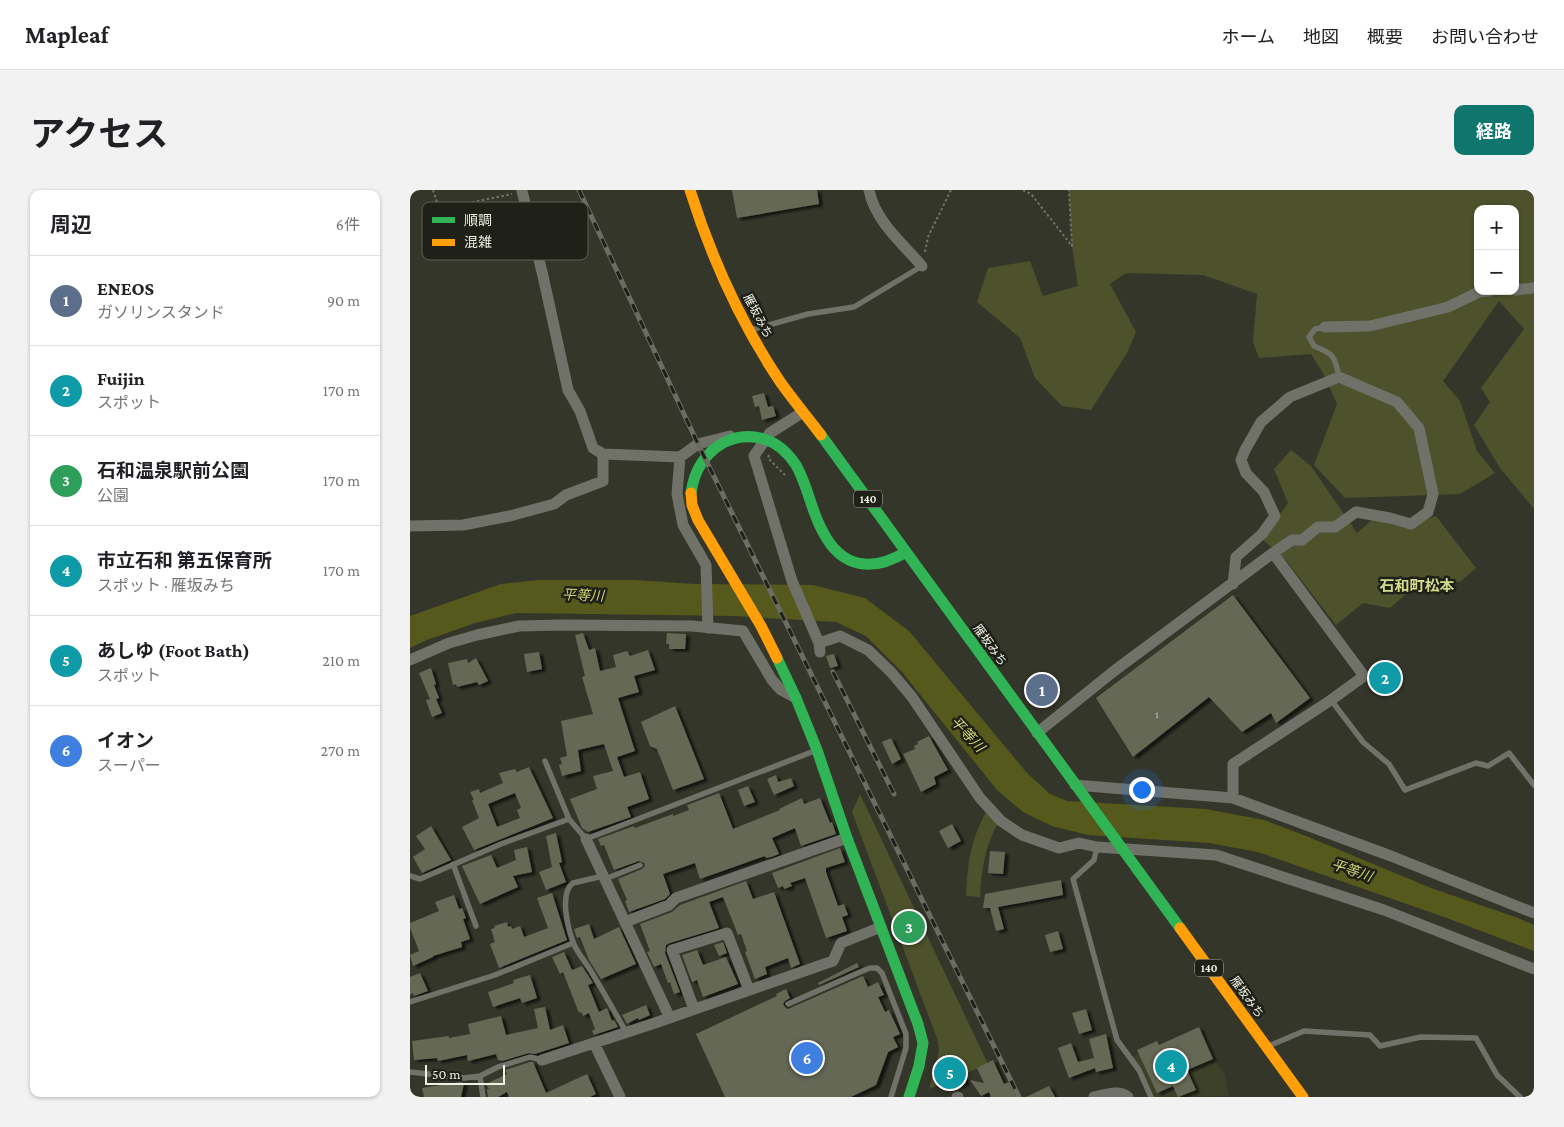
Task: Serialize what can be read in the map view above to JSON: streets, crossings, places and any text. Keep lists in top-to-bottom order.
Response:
{
  "streets": {
    "main road": ["雁坂みち", "140"]
  },
  "districts": ["石和町松本"],
  "water": ["平等川"],
  "house_numbers": ["1"],
  "legend": ["順調", "混雑"],
  "scale_bar": "50 m",
  "page": {
    "header": "Mapleaf",
    "nav": [
      "ホーム",
      "地図",
      "概要",
      "お問い合わせ"
    ],
    "title": "アクセス",
    "buttons": "経路",
    "heading": ["周辺", "6件"],
    "map_buttons": ["+", "−"],
    "list": [
      {
        "mark": "1",
        "name": "ENEOS",
        "note": "ガソリンスタンド",
        "value": "90 m"
      },
      {
        "mark": "2",
        "name": "Fuijin",
        "note": "スポット",
        "value": "170 m"
      },
      {
        "mark": "3",
        "name": "石和温泉駅前公園",
        "note": "公園",
        "value": "170 m"
      },
      {
        "mark": "4",
        "name": "市立石和 第五保育所",
        "note": "スポット · 雁坂みち",
        "value": "170 m"
      },
      {
        "mark": "5",
        "name": "あしゆ (Foot Bath)",
        "note": "スポット",
        "value": "210 m"
      },
      {
        "mark": "6",
        "name": "イオン",
        "note": "スーパー",
        "value": "270 m"
      }
    ],
    "pins": [
      "2",
      "1",
      "3",
      "6",
      "4",
      "5"
    ],
    "scale": "50 m"
  }
}
